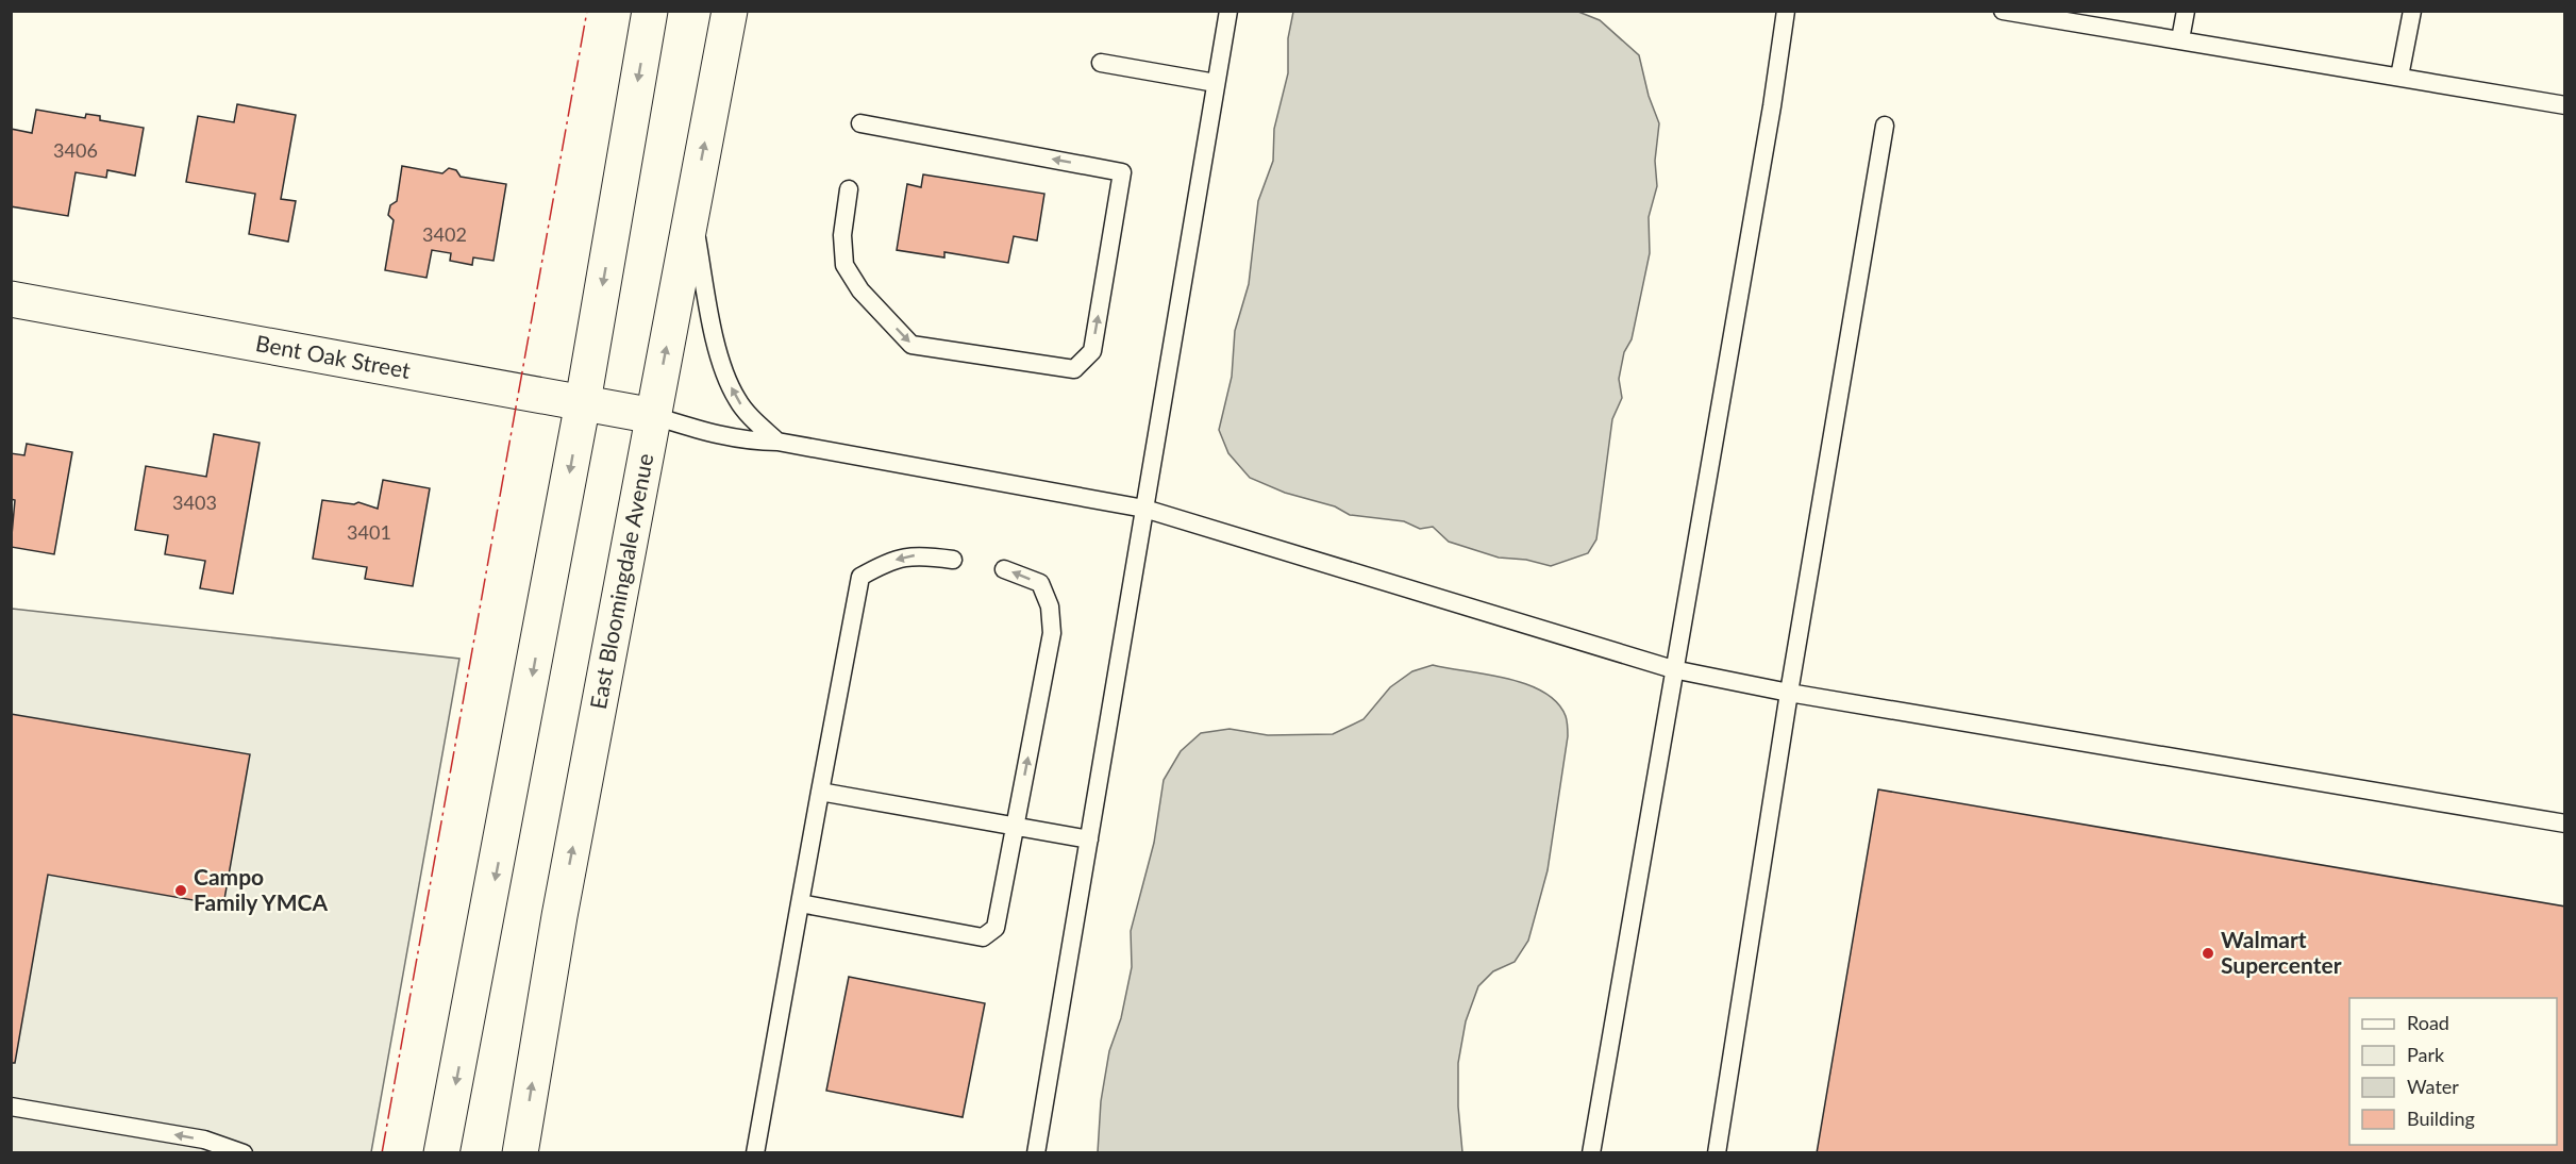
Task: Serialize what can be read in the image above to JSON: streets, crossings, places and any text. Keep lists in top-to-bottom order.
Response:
{
  "streets": {
    "main road": ["Bent Oak Street", "East Bloomingdale Avenue"]
  },
  "crossings": [
    ["Bent Oak Street", "East Bloomingdale Avenue"]
  ],
  "places": ["Campo Family YMCA", "Walmart Supercenter"],
  "house_numbers": [
    "3406",
    "3402",
    "3403",
    "3401"
  ],
  "legend": [
    "Road",
    "Park",
    "Water",
    "Building"
  ]
}
